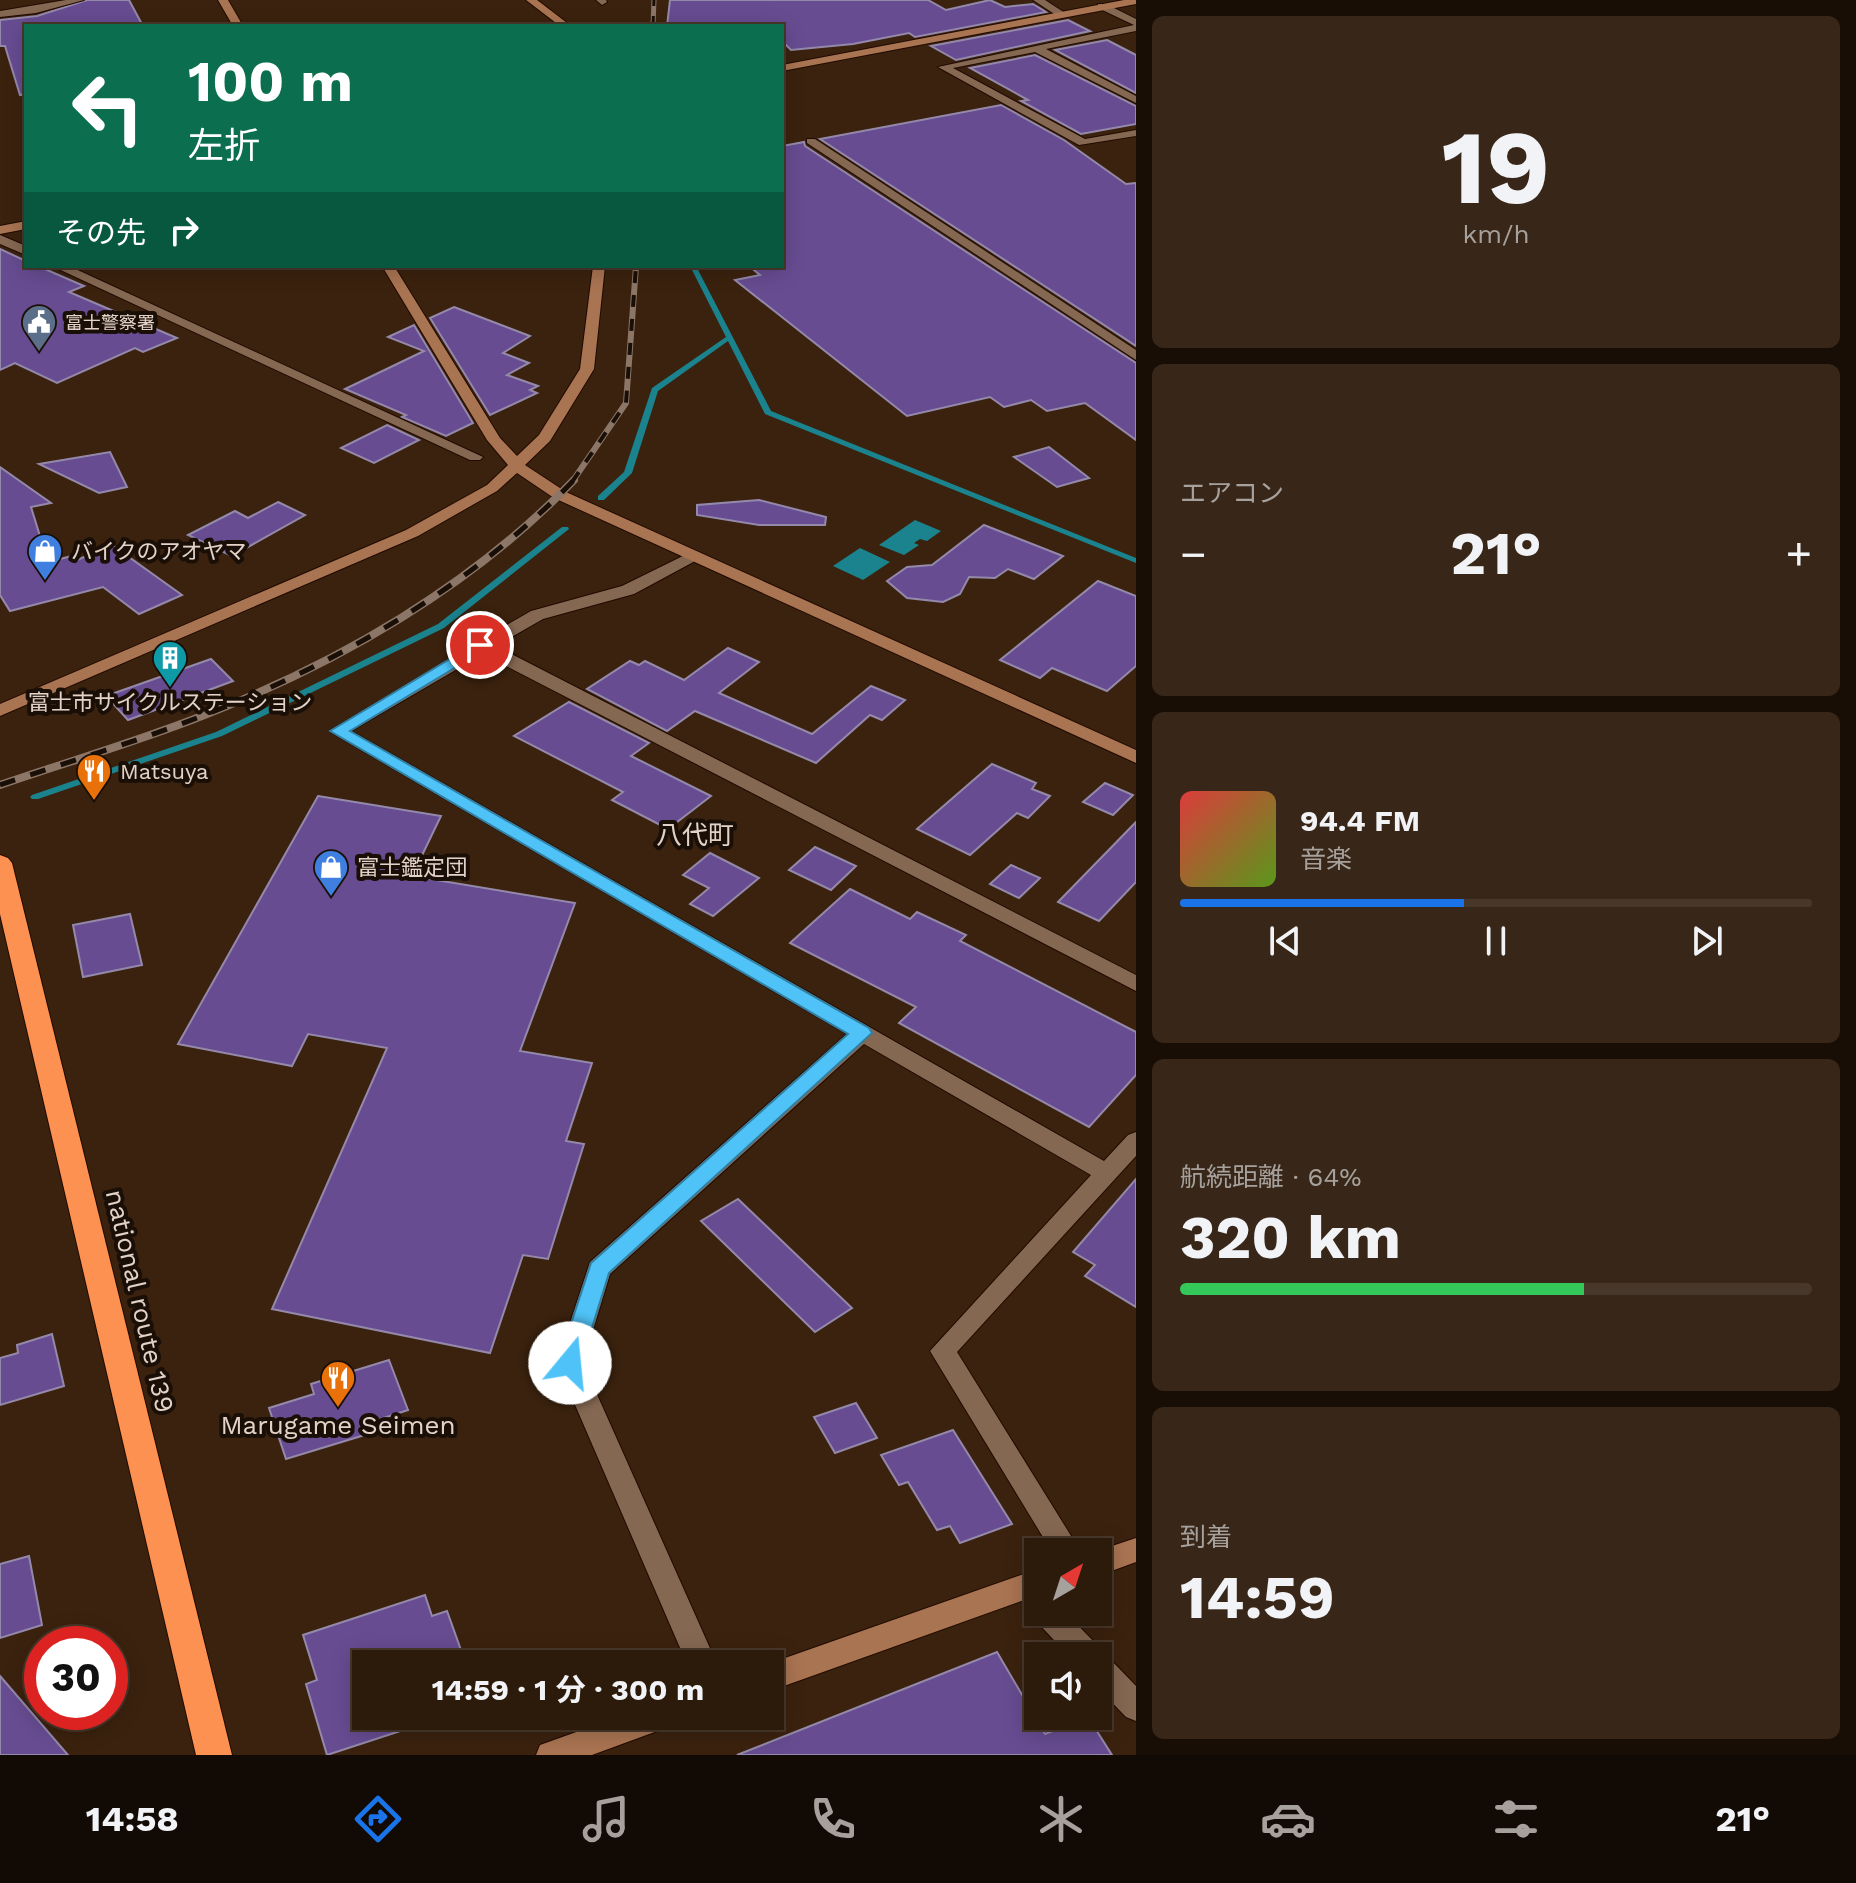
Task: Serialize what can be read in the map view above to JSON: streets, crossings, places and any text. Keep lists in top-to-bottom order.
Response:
{
  "streets": {
    "highway": ["national route 139"]
  },
  "districts": ["八代町"],
  "places": {
    "public building": ["富士警察署"],
    "shop": ["バイクのアオヤマ", "富士鑑定団"],
    "building": ["富士市サイクルステーション"],
    "restaurant": ["Matsuya", "Marugame Seimen"]
  },
  "north": "top right",
  "page": {
    "tile": [
      ["19", "km/h"],
      "エアコン",
      ["航続距離 · 64%", "320 km"],
      ["到着", "14:59"]
    ],
    "turn": ["100 m", "左折"],
    "then": "その先",
    "heat": ["−", "21°", "+"],
    "song": ["94.4 FM", "音楽"],
    "limit": "30",
    "trip": "14:59 · 1 分 · 300 m",
    "tabs": ["14:58", "21°"]
  }
}
